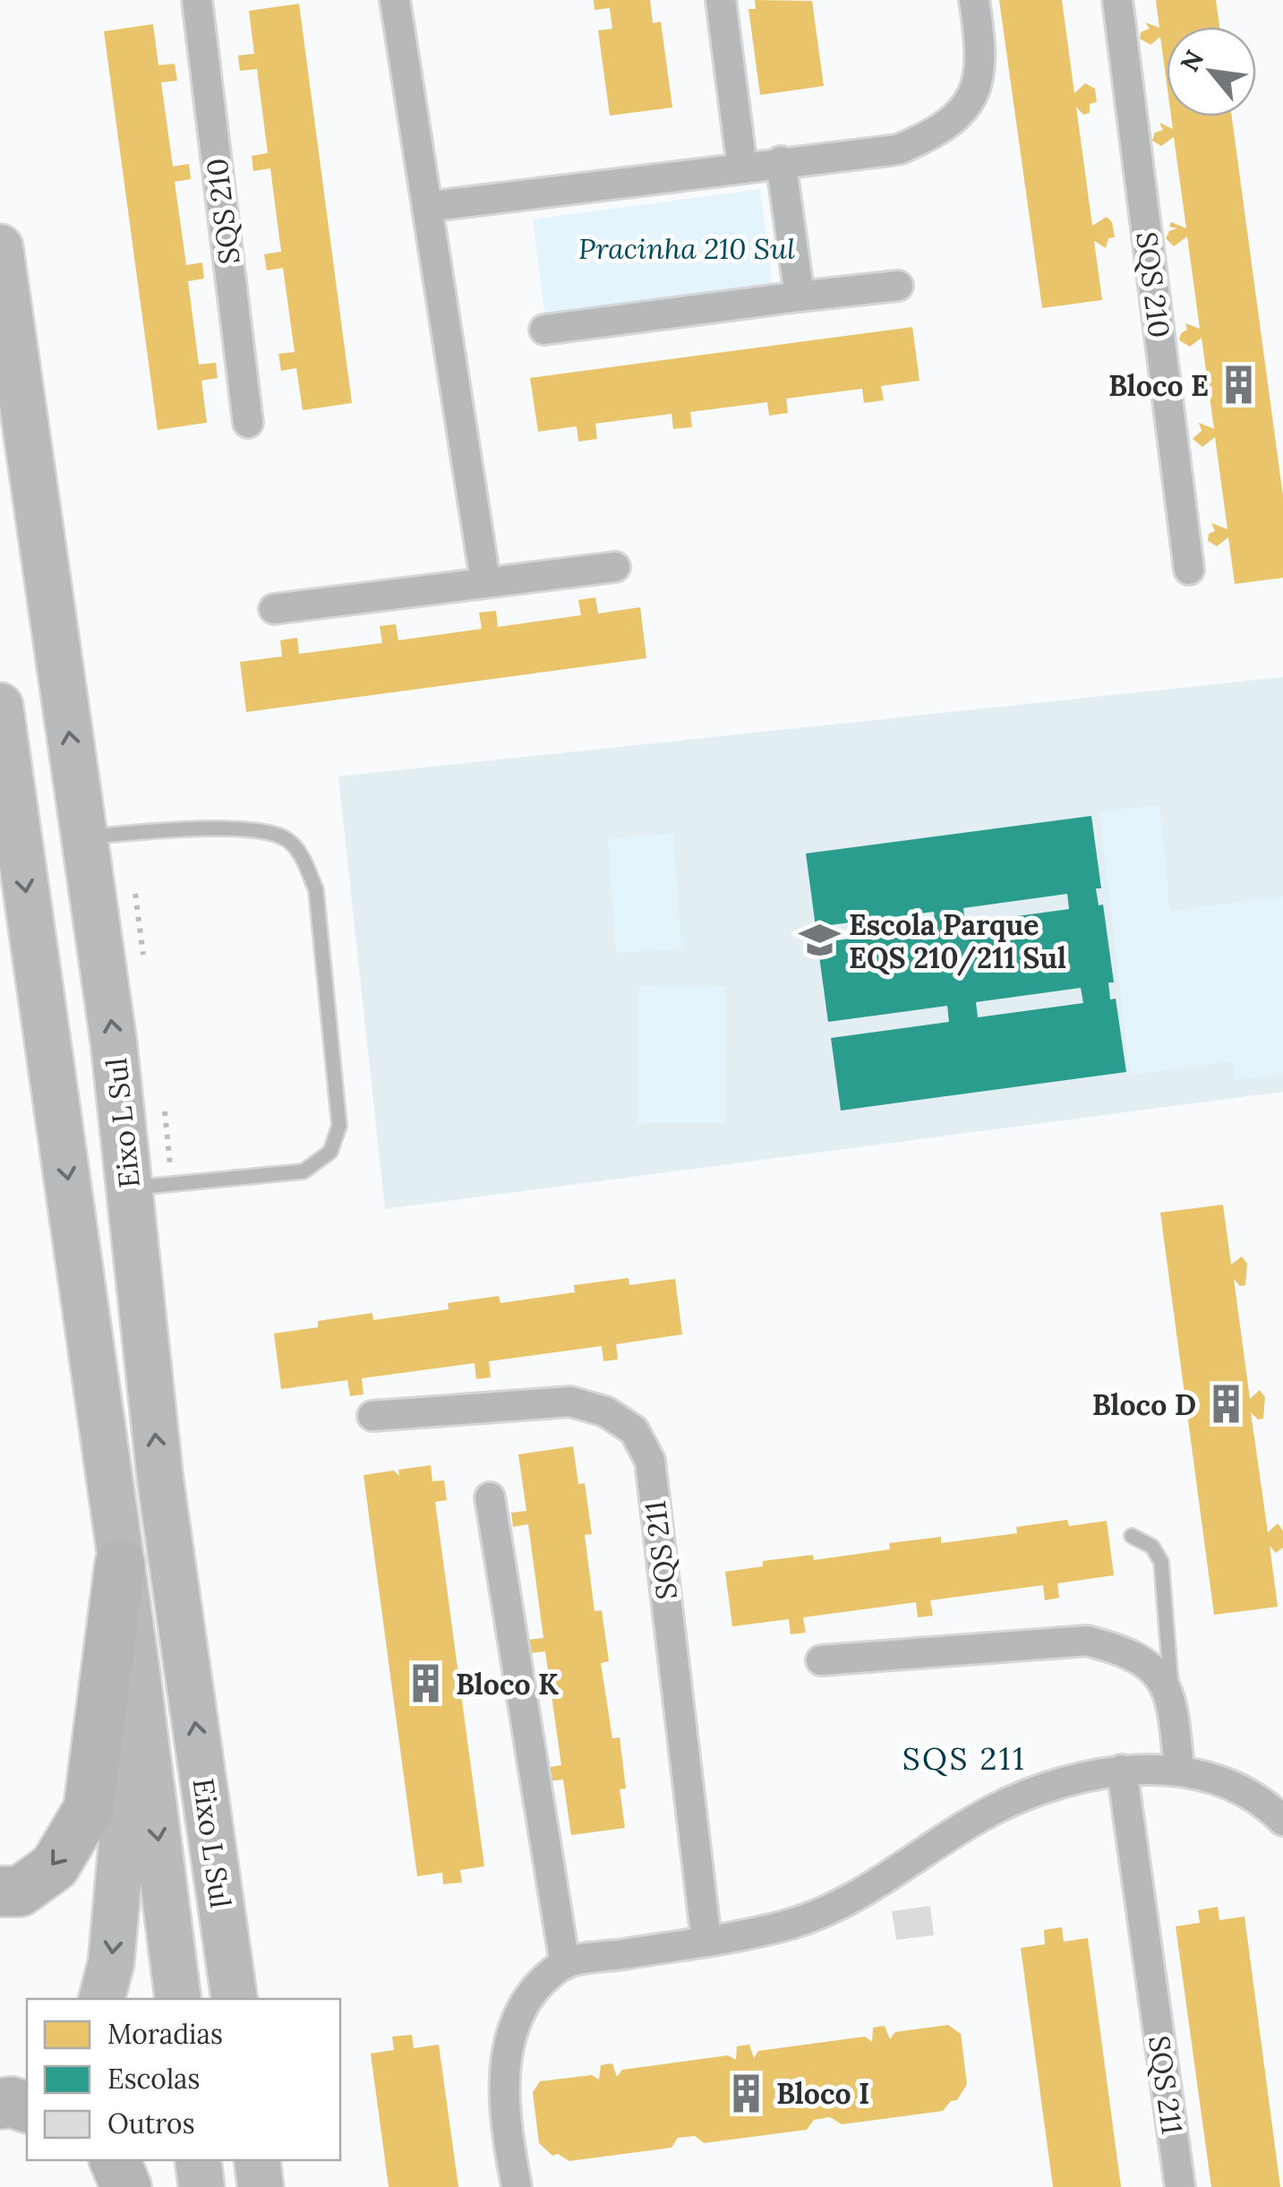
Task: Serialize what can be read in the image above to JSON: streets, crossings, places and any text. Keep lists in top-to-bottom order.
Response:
{
  "streets": {
    "main road": ["Eixo L Sul"],
    "street": ["SQS 210", "SQS 211"]
  },
  "districts": ["SQS 211"],
  "parks": ["Pracinha 210 Sul"],
  "places": {
    "building": [
      "Bloco E",
      "Bloco D",
      "Bloco K",
      "Bloco I"
    ],
    "school or university": ["Escola Parque EQS 210/211 Sul"]
  },
  "legend": ["Moradias", "Escolas", "Outros"],
  "north": "top left"
}
